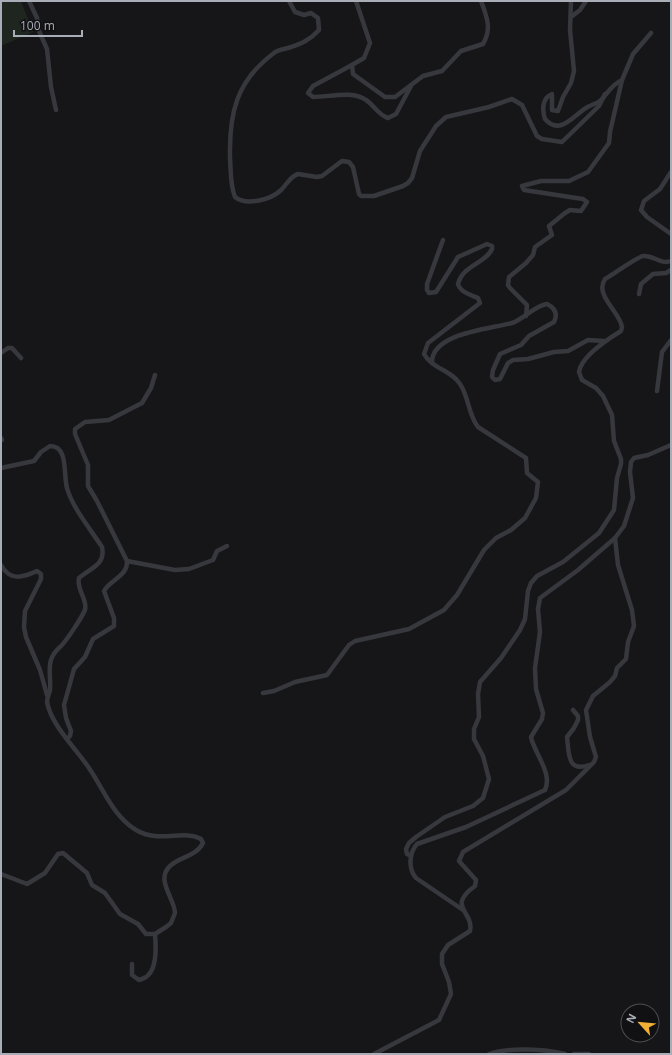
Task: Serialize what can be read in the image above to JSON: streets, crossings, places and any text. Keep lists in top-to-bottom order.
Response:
{
  "scale_bar": "100 m",
  "north": "top left"
}
